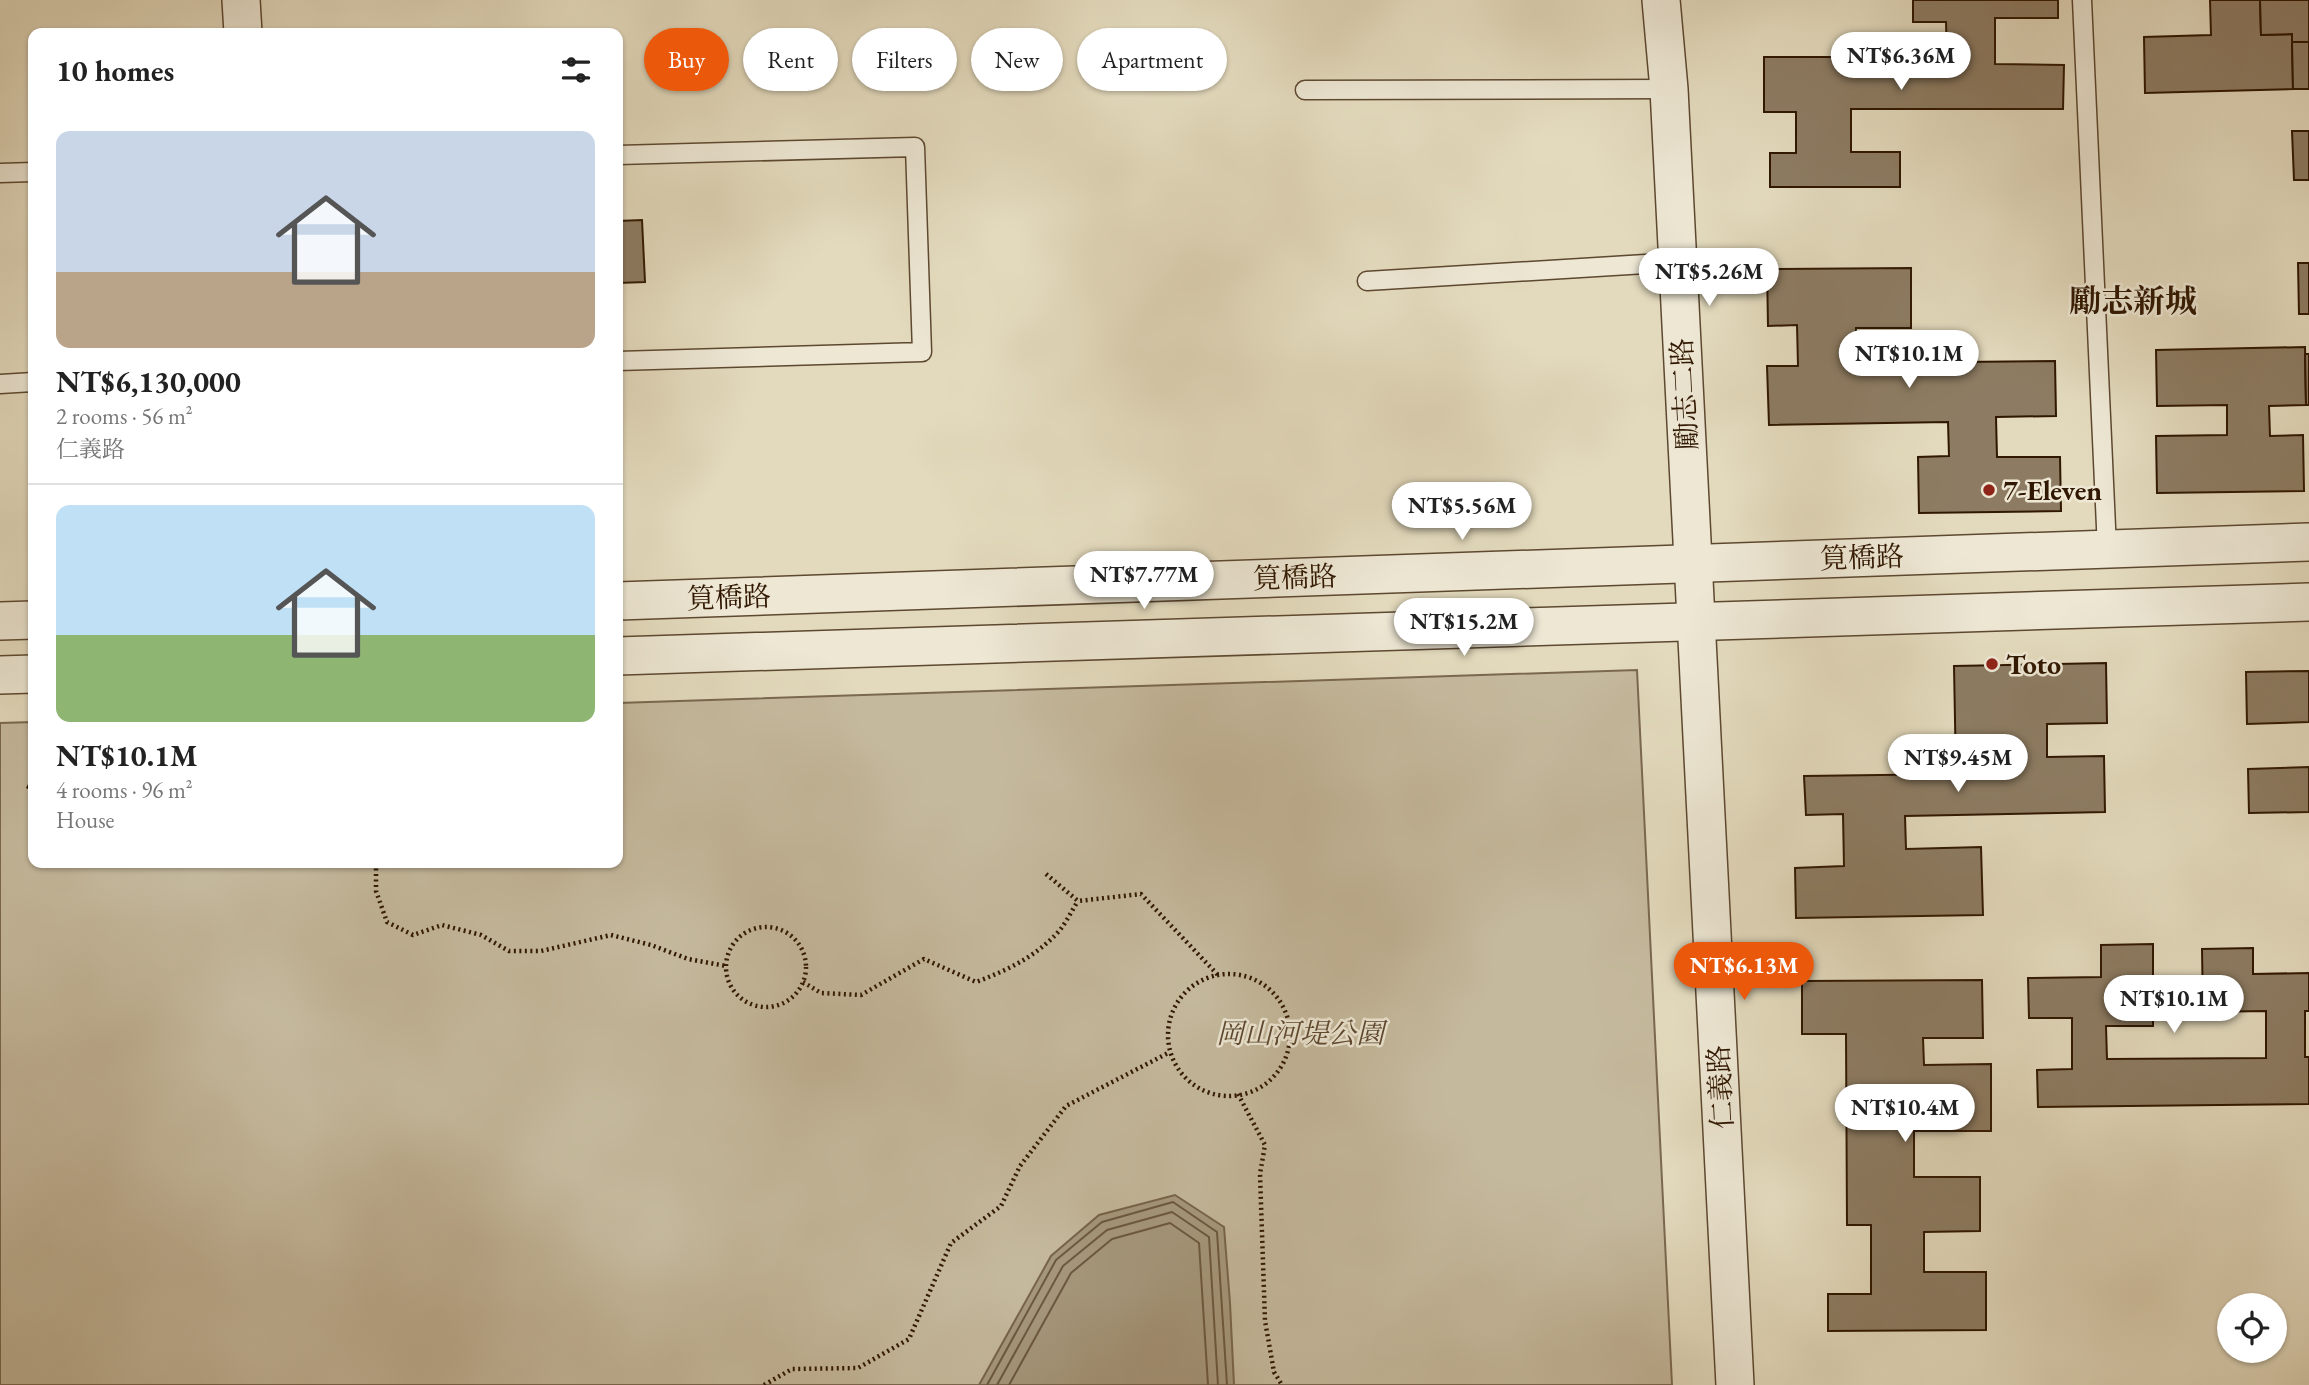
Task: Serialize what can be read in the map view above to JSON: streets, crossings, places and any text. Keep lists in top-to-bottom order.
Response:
{
  "streets": {
    "street": ["勵志二路", "筧橋路", "仁義路"]
  },
  "crossings": [
    ["勵志二路", "筧橋路"],
    ["勵志二路", "仁義路"],
    ["筧橋路", "仁義路"]
  ],
  "districts": ["勵志新城"],
  "parks": ["岡山河堤公園"],
  "places": ["7-Eleven", "Toto"],
  "page": {
    "chip": [
      "Buy",
      "Rent",
      "Filters",
      "New",
      "Apartment"
    ],
    "heading": "10 homes",
    "price": [
      "NT$6.36M",
      "NT$5.26M",
      "NT$10.1M",
      "NT$5.56M",
      "NT$7.77M",
      "NT$15.2M",
      "NT$9.45M",
      "NT$6.13M",
      "NT$10.1M",
      "NT$10.4M"
    ],
    "list": [
      {
        "name": "NT$6,130,000",
        "note": "2 rooms · 56 m² · 仁義路"
      },
      {
        "name": "NT$10.1M",
        "note": "4 rooms · 96 m² · House"
      }
    ]
  }
}
